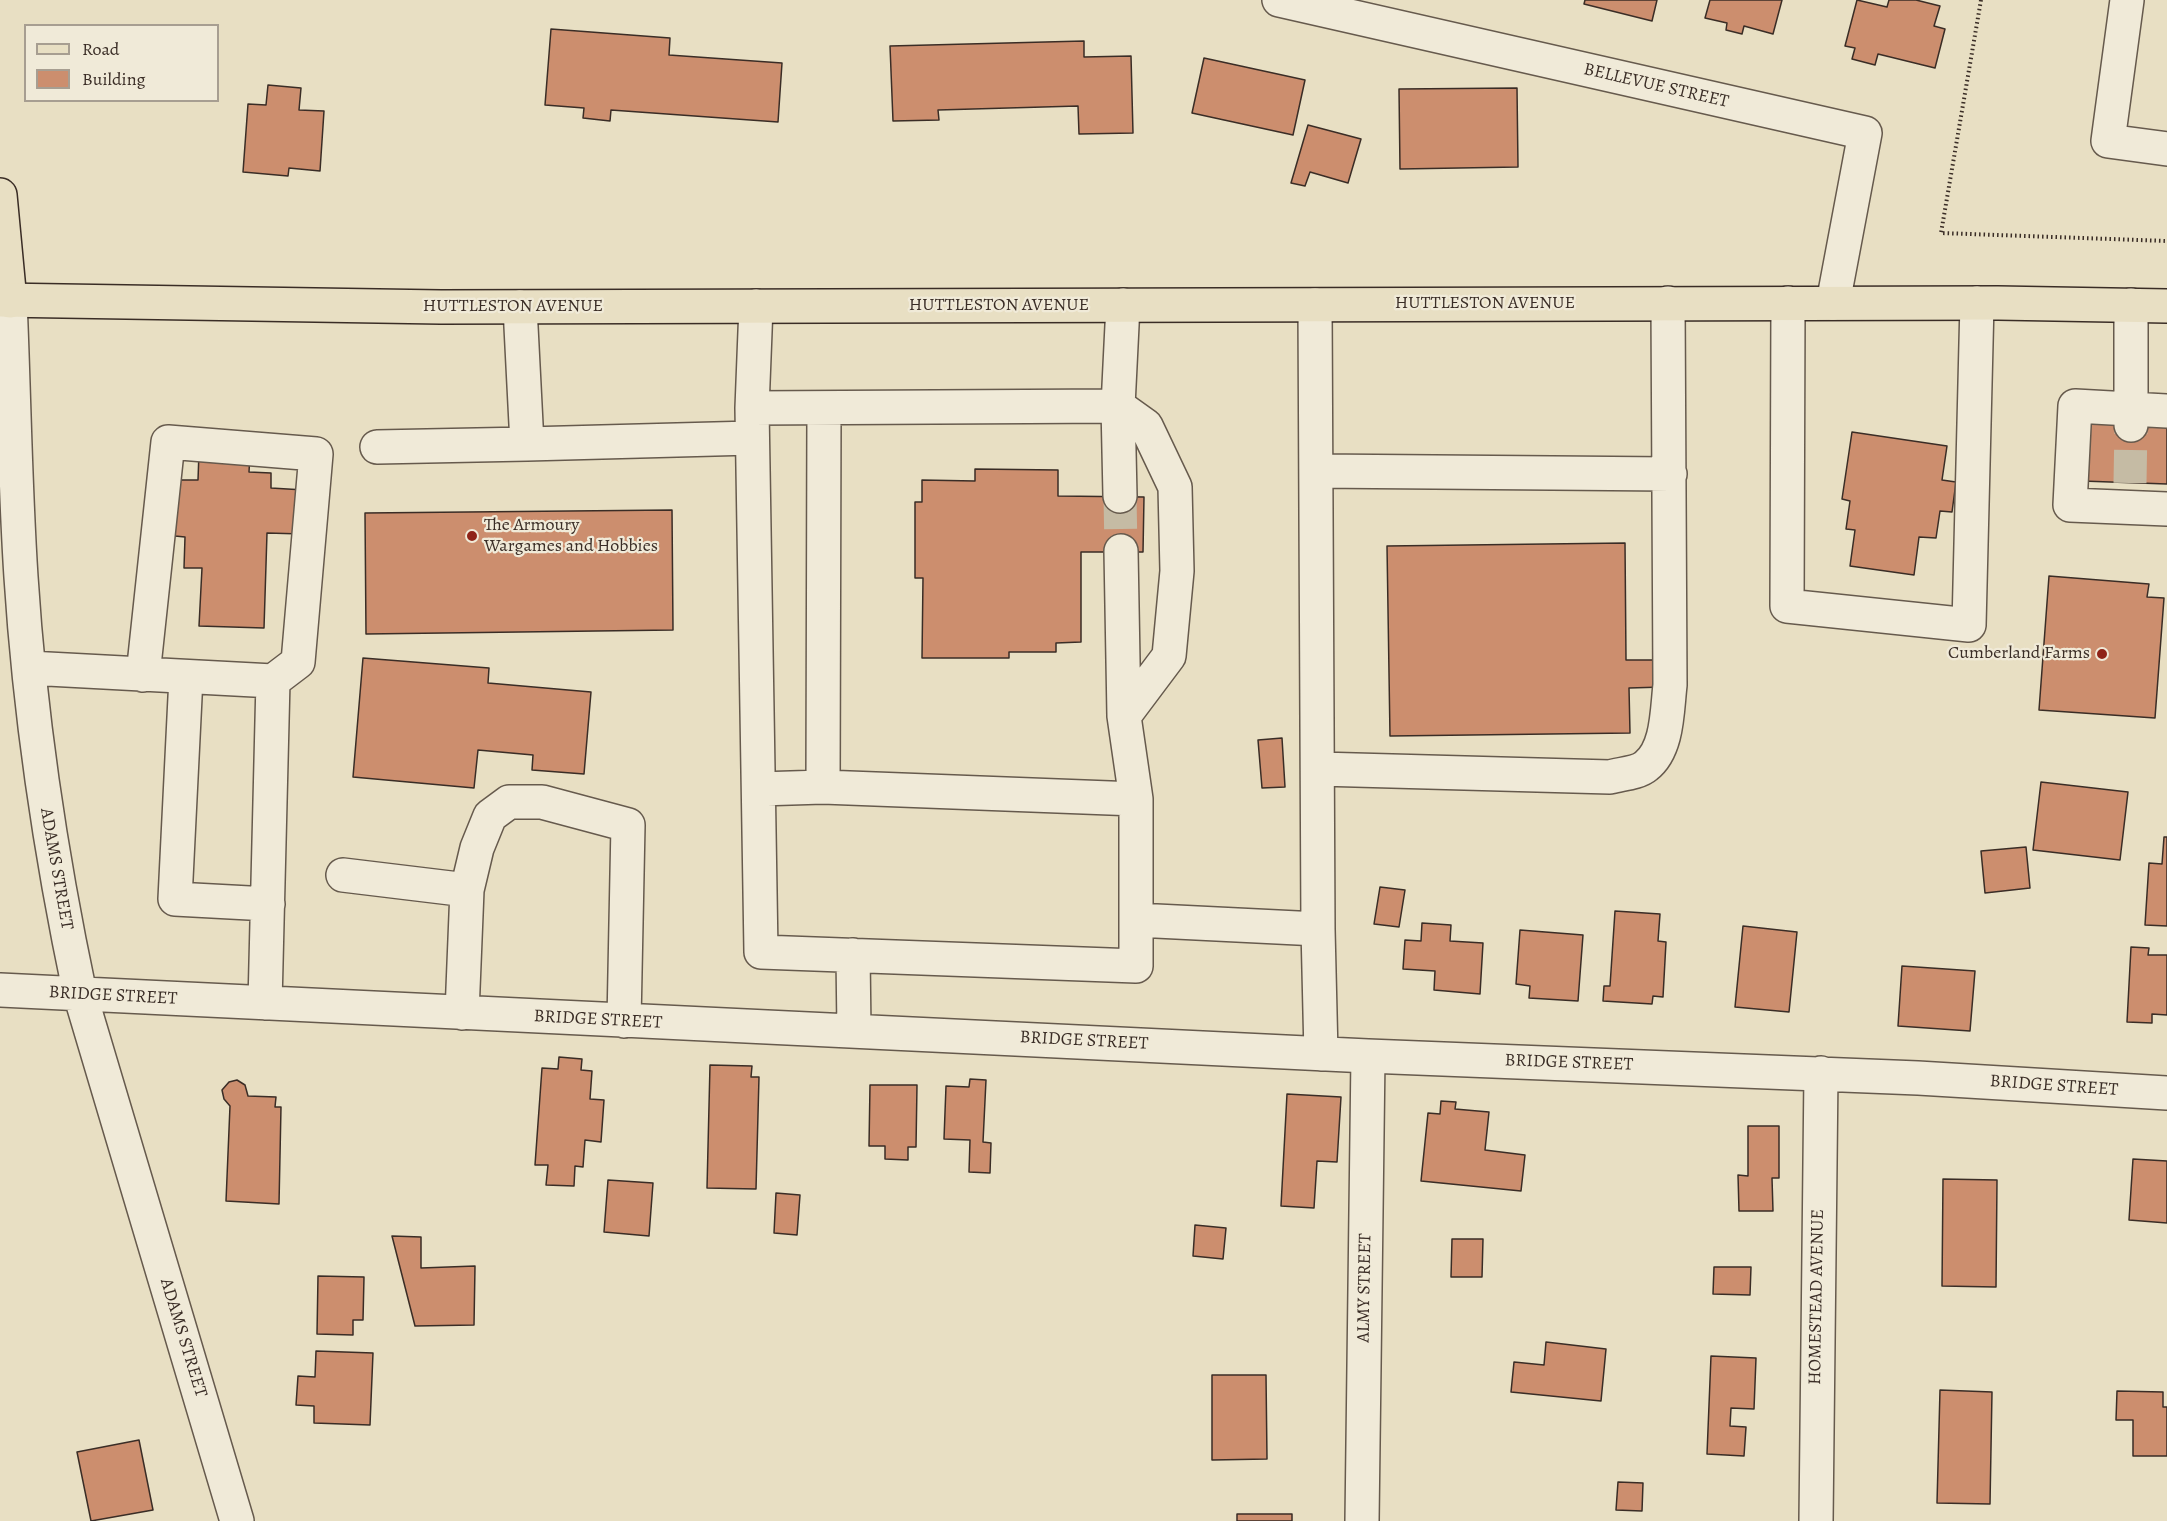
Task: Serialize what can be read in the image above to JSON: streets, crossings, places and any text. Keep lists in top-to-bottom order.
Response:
{
  "streets": {
    "main road": ["HUTTLESTON AVENUE", "ADAMS STREET"],
    "street": [
      "BELLEVUE STREET",
      "BRIDGE STREET",
      "ALMY STREET",
      "HOMESTEAD AVENUE"
    ]
  },
  "crossings": [
    ["BELLEVUE STREET", "HUTTLESTON AVENUE"],
    ["HUTTLESTON AVENUE", "ADAMS STREET"],
    ["ADAMS STREET", "BRIDGE STREET"],
    ["BRIDGE STREET", "ALMY STREET"],
    ["BRIDGE STREET", "HOMESTEAD AVENUE"]
  ],
  "places": ["The Armoury Wargames and Hobbies", "Cumberland Farms"],
  "legend": ["Road", "Building"]
}
